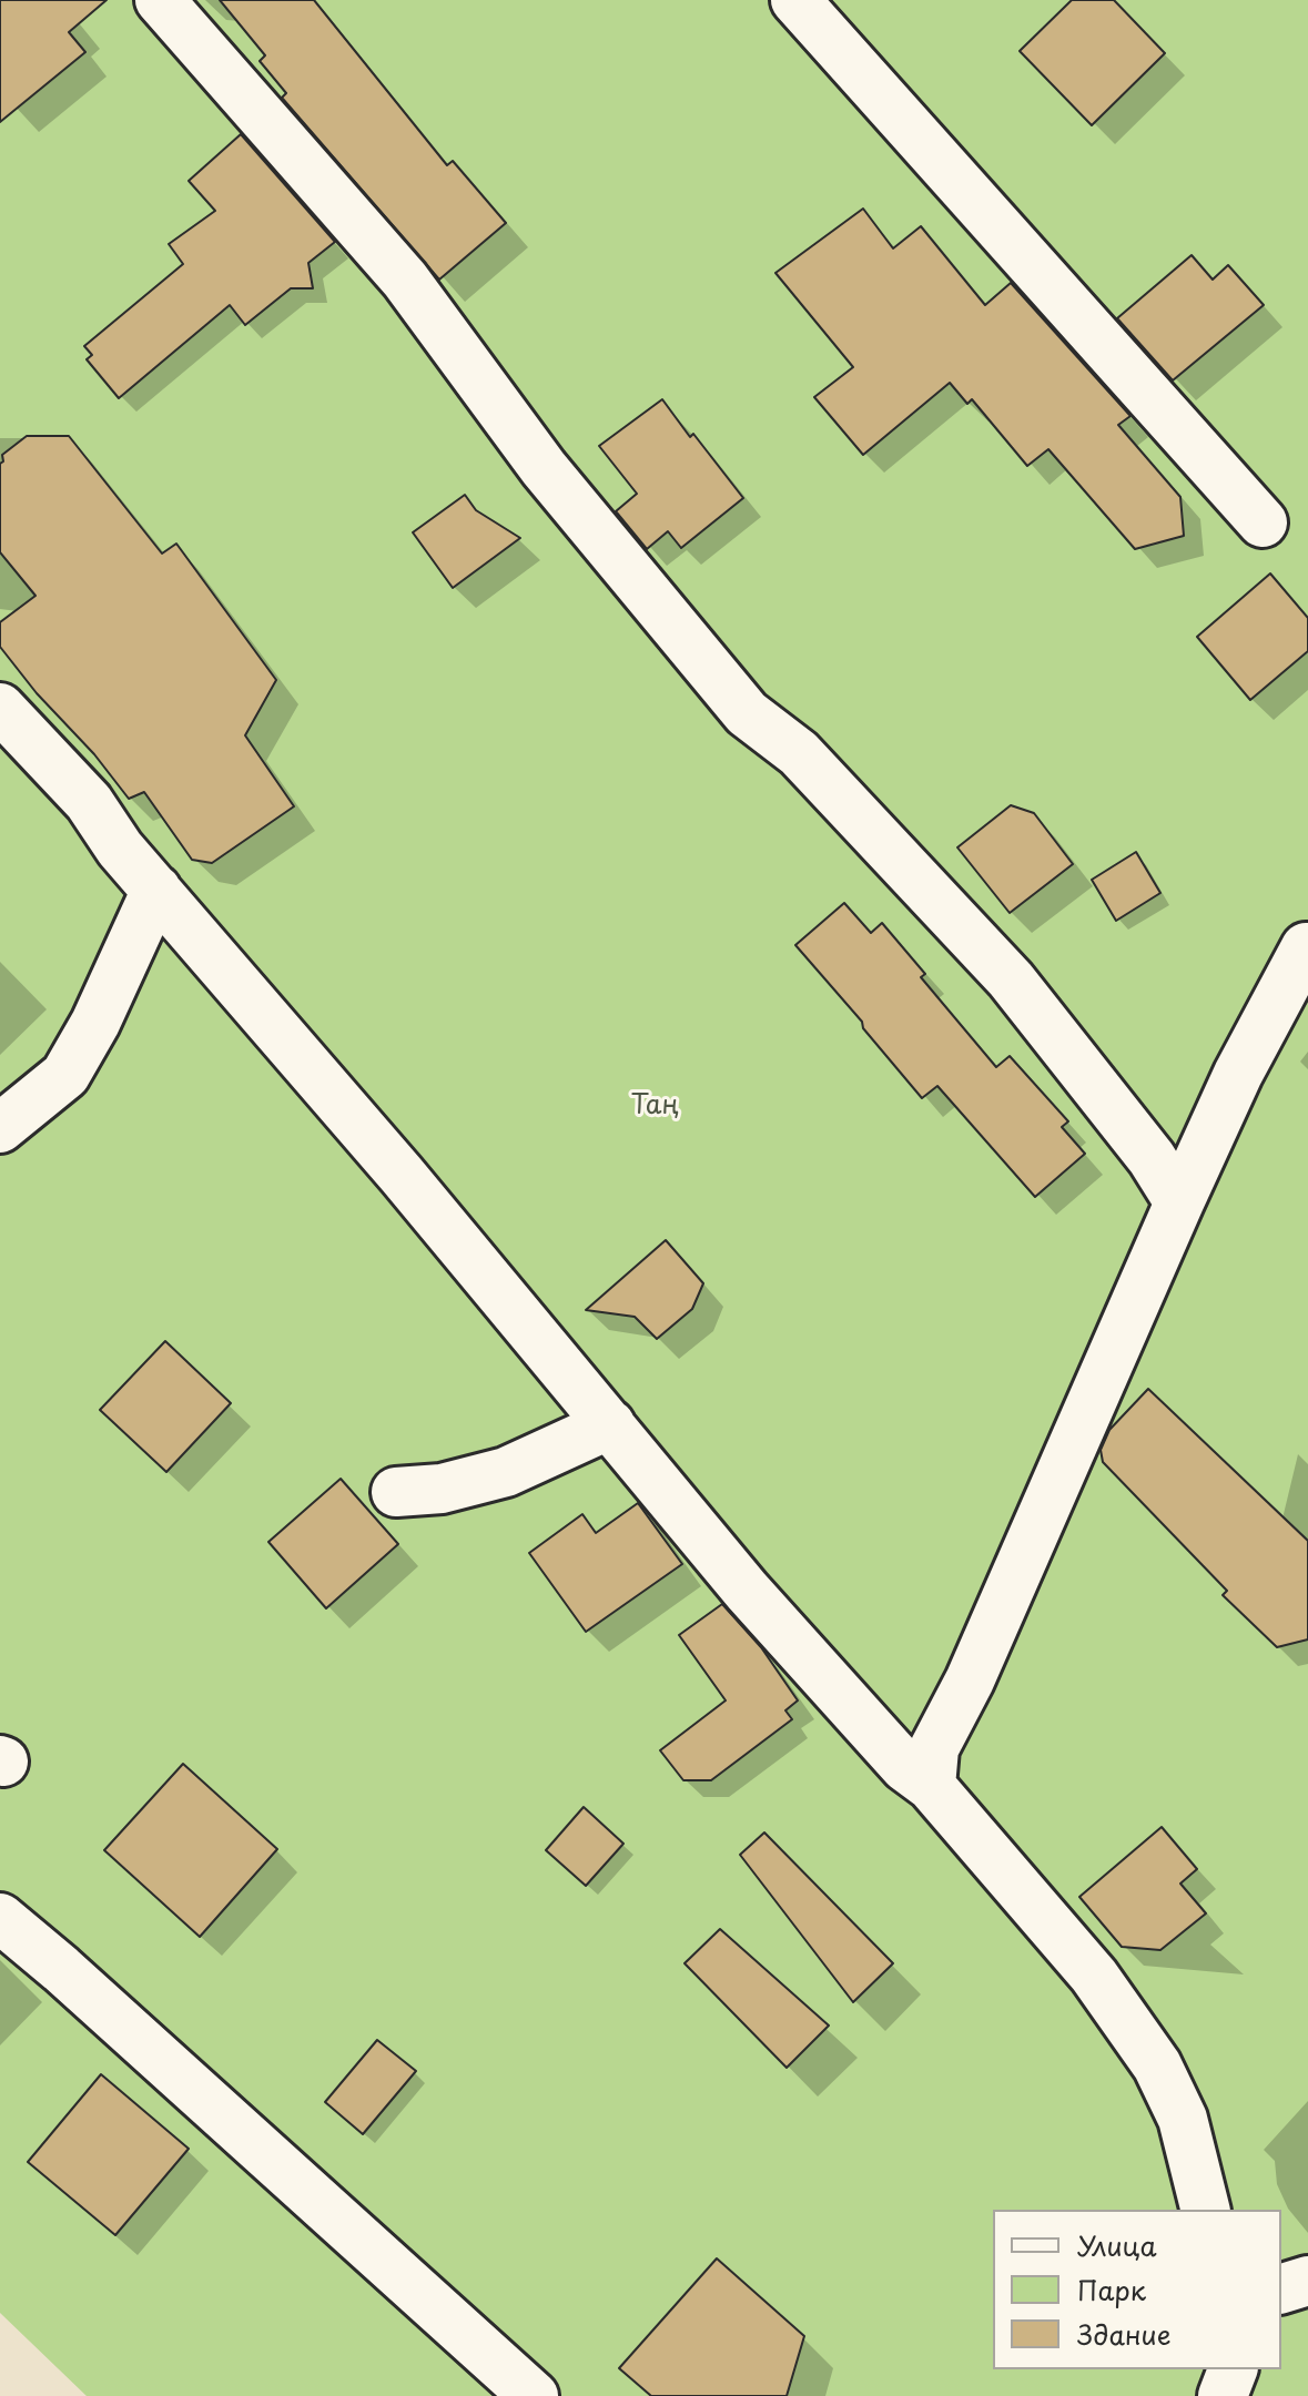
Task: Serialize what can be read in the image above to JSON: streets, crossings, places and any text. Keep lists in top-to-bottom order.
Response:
{
  "parks": ["Таң"],
  "legend": ["Улица", "Парк", "Здание"]
}
